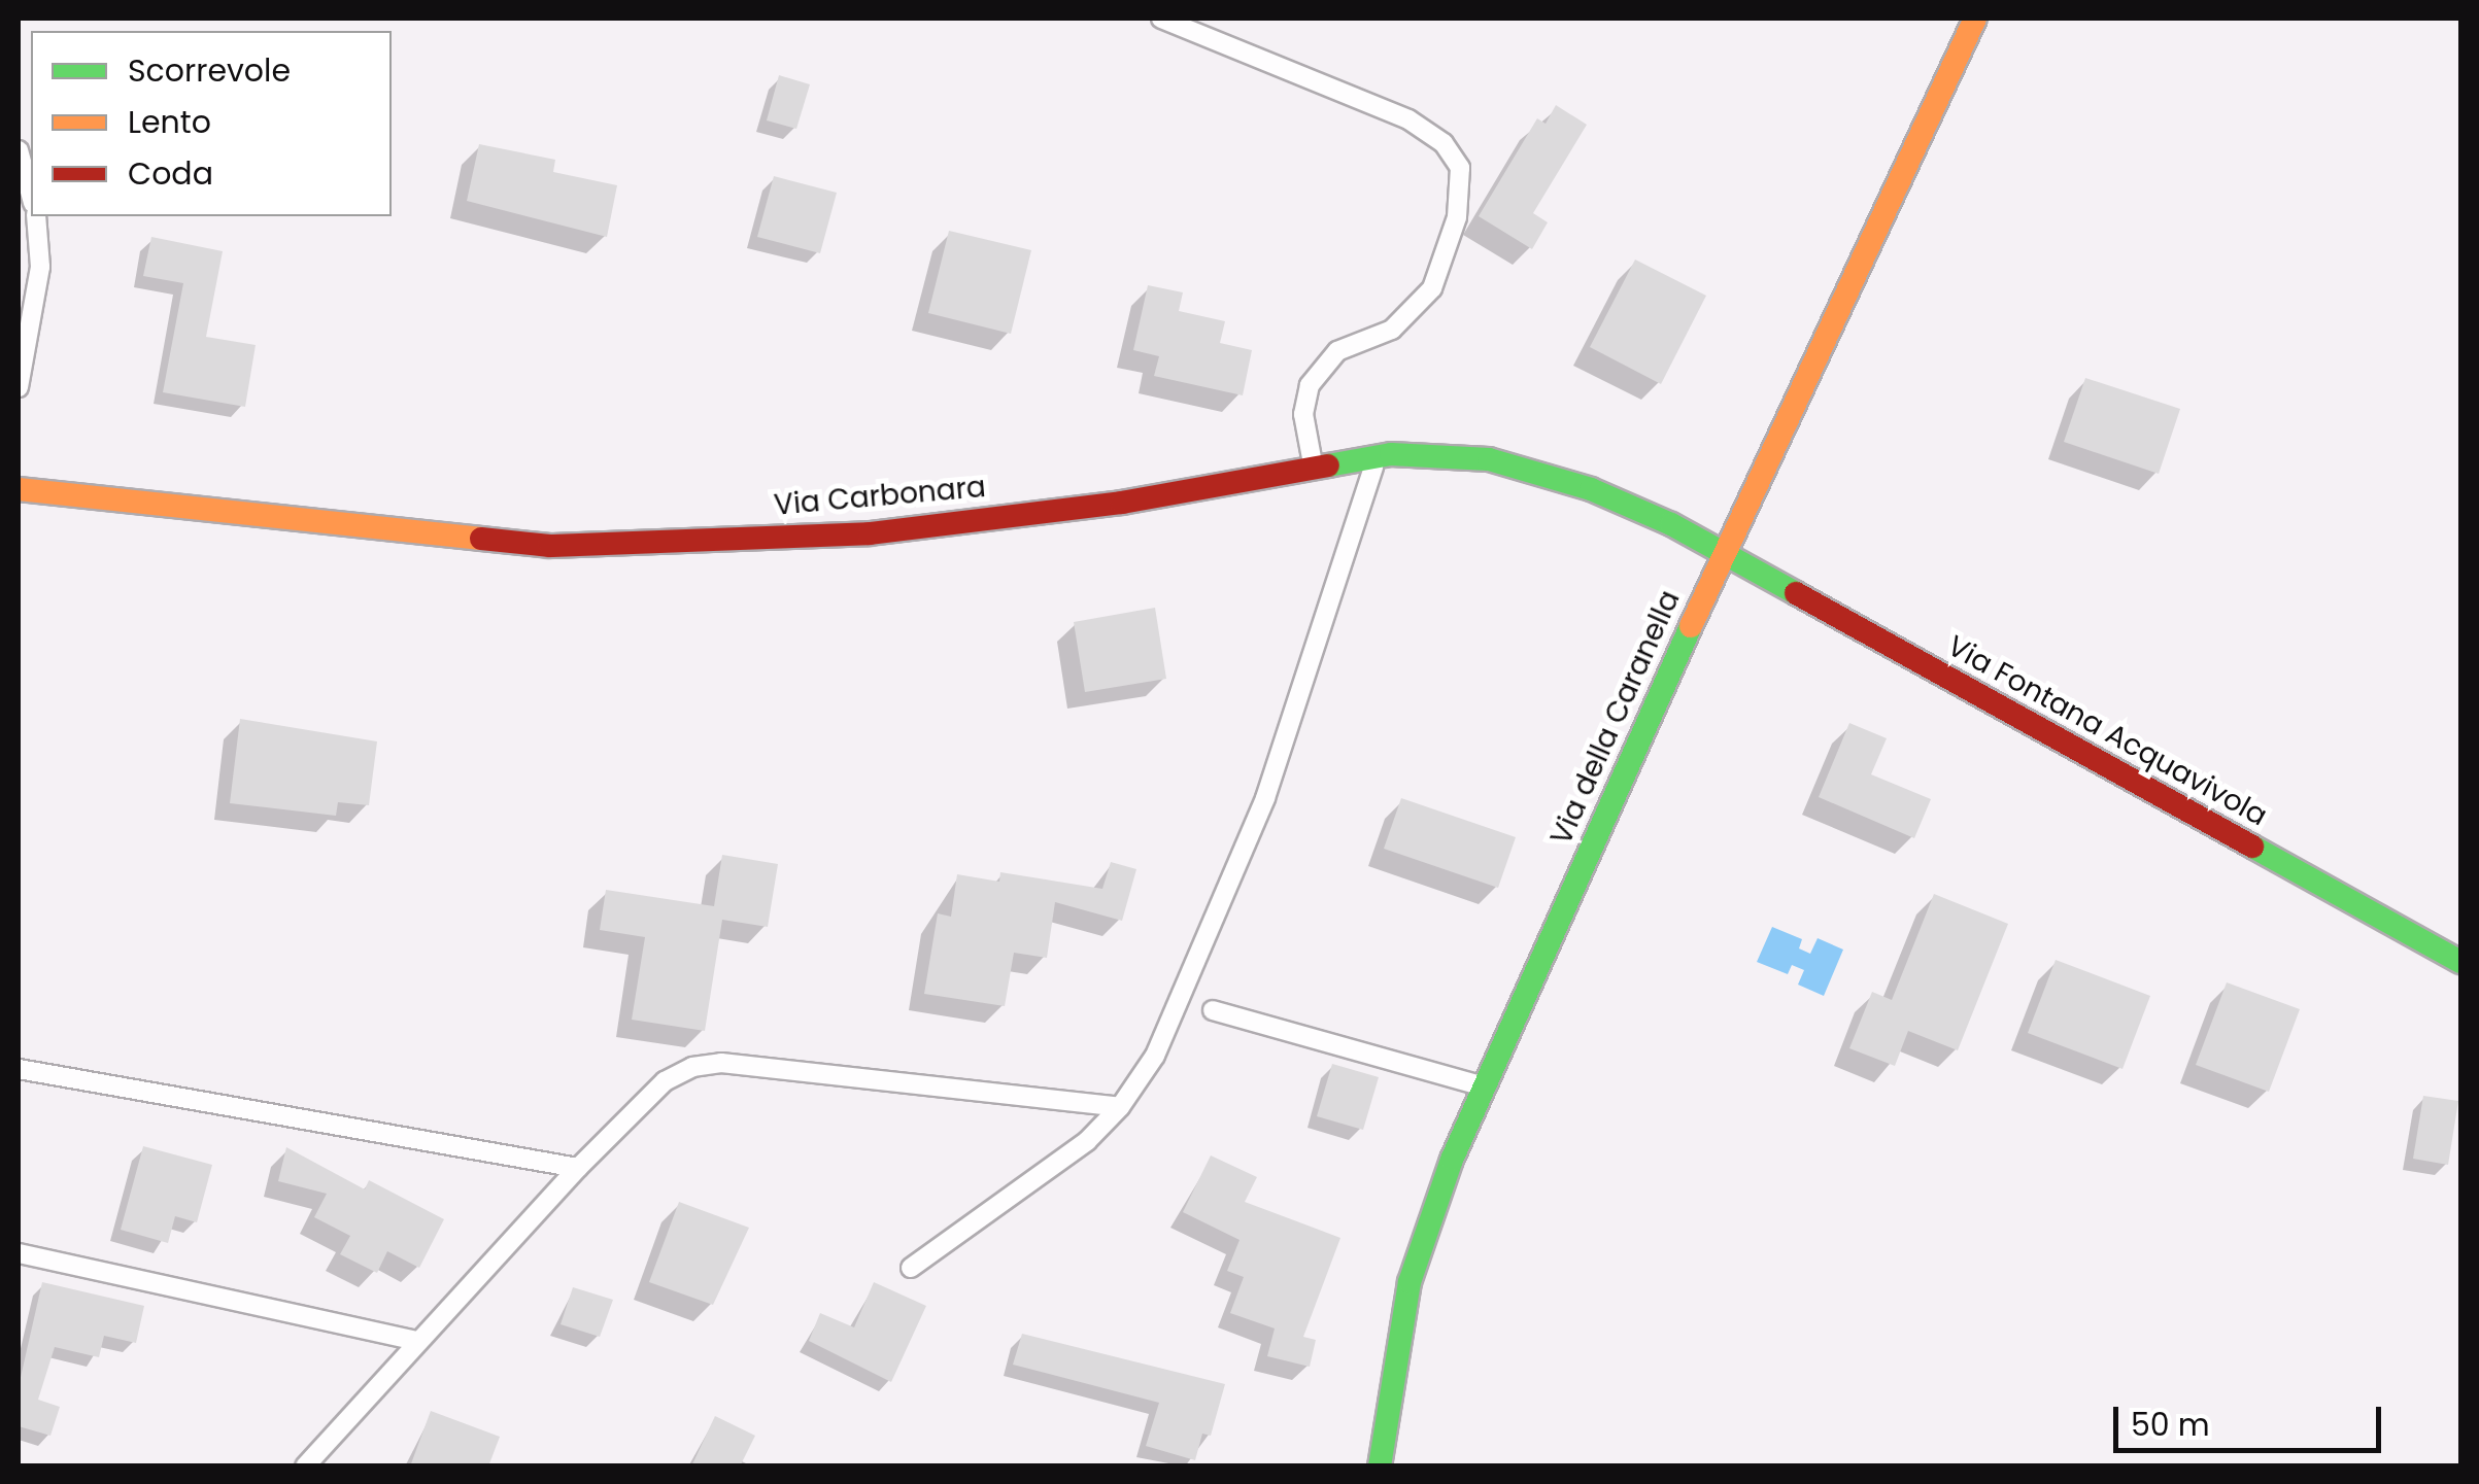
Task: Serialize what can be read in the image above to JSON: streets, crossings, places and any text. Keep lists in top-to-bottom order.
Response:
{
  "streets": {
    "street": ["Via Carbonara", "Via della Caranella", "Via Fontana Acquavivola"]
  },
  "crossings": [
    ["Via Carbonara", "Via della Caranella"],
    ["Via Carbonara", "Via Fontana Acquavivola"],
    ["Via della Caranella", "Via Fontana Acquavivola"]
  ],
  "legend": ["Scorrevole", "Lento", "Coda"],
  "scale_bar": "50 m"
}
